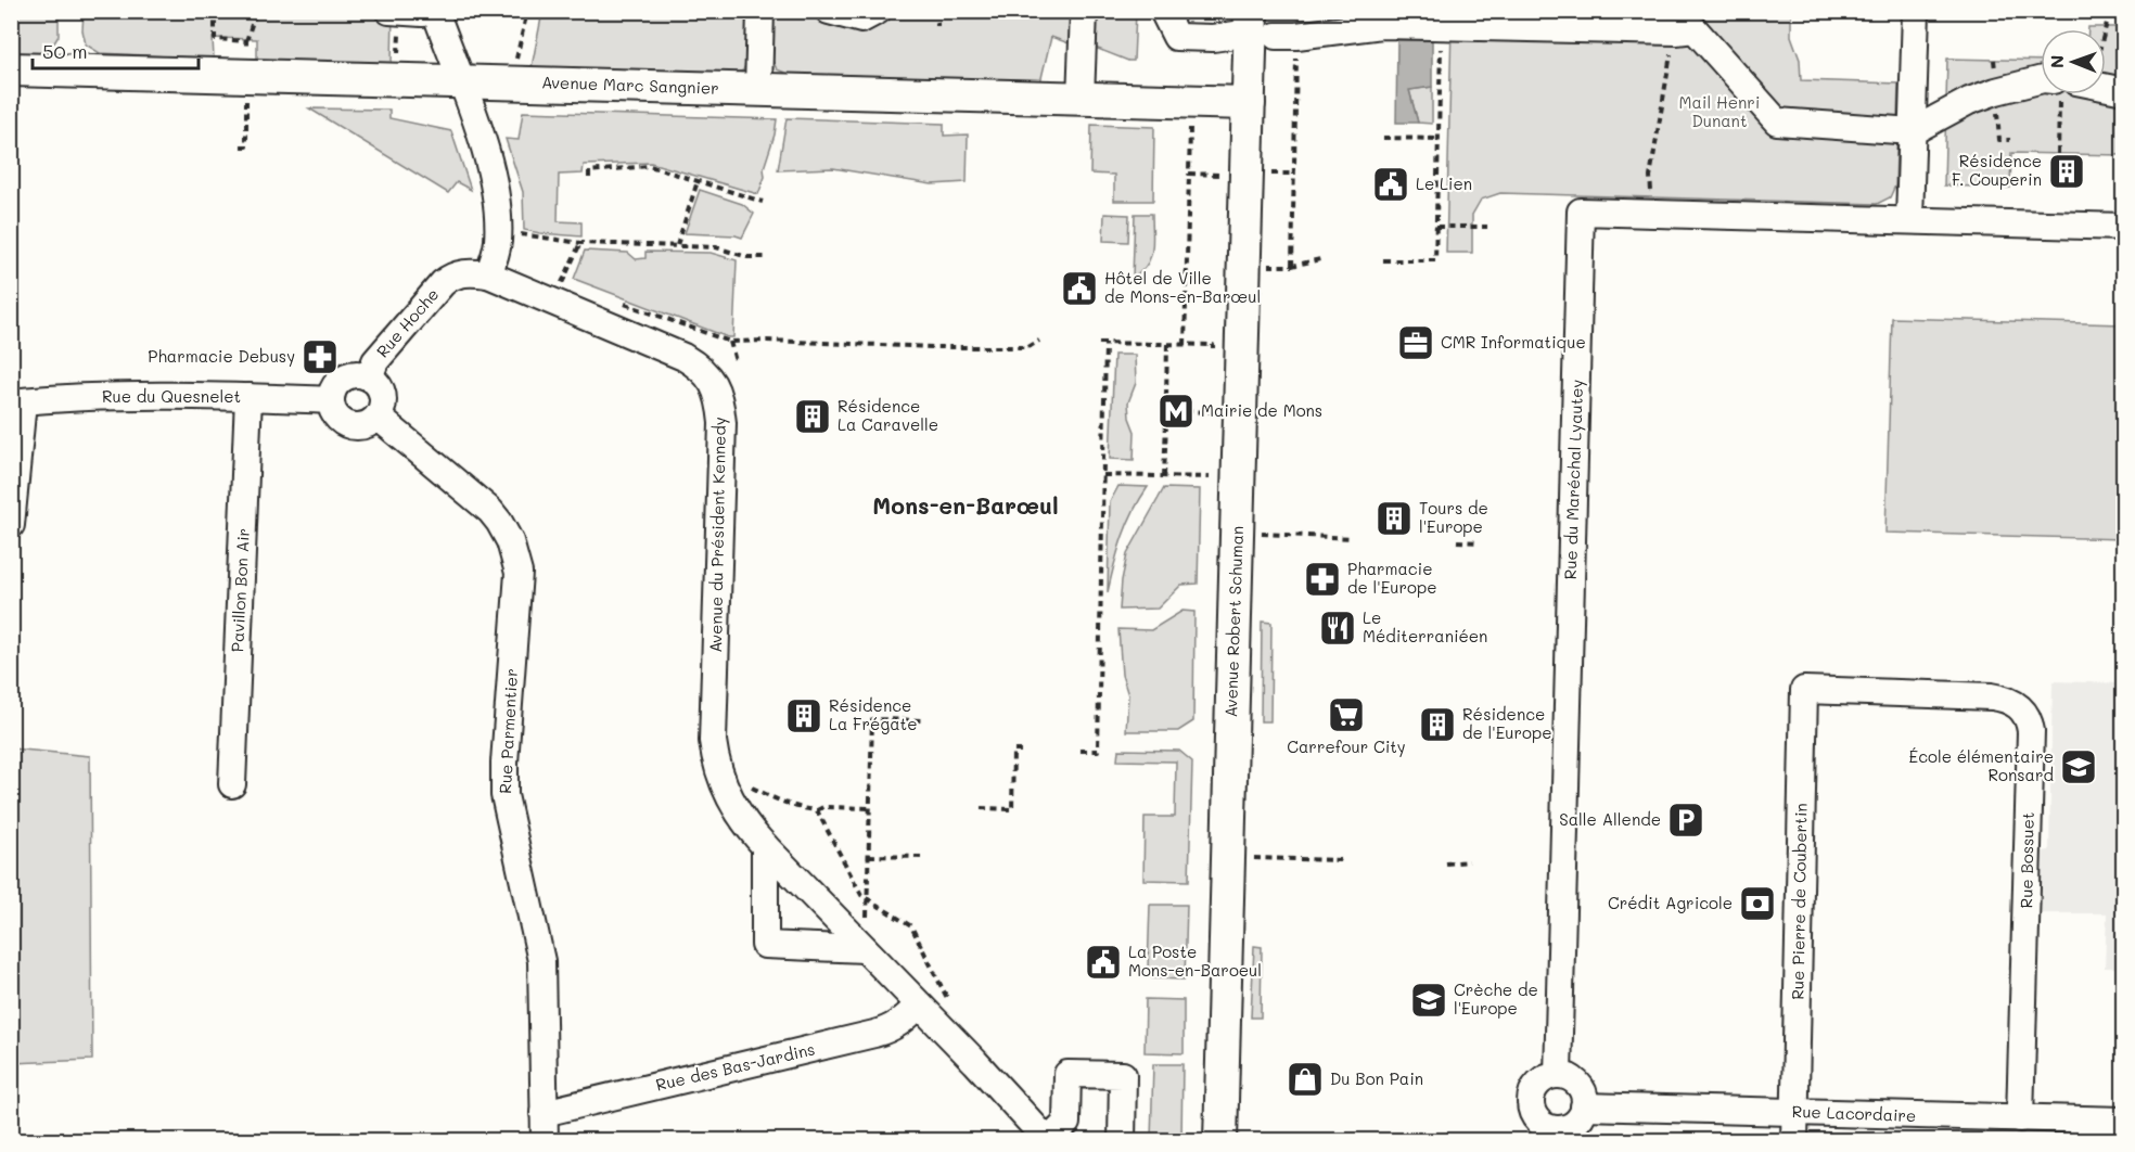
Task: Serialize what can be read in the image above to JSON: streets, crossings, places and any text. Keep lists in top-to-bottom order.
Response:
{
  "streets": {
    "main road": ["Avenue Marc Sangnier", "Avenue Robert Schuman"],
    "street": [
      "Rue Hoche",
      "Rue du Quesnelet",
      "Rue du Maréchal Lyautey",
      "Avenue du Président Kennedy",
      "Pavillon Bon Air",
      "Rue Parmentier",
      "Rue Bossuet",
      "Rue Pierre de Coubertin",
      "Rue des Bas-Jardins",
      "Rue Lacordaire"
    ]
  },
  "crossings": [
    ["Avenue Marc Sangnier", "Avenue Robert Schuman"],
    ["Rue Hoche", "Rue du Quesnelet"],
    ["Rue Hoche", "Avenue du Président Kennedy"],
    ["Rue Hoche", "Rue Parmentier"],
    ["Rue du Quesnelet", "Pavillon Bon Air"],
    ["Rue du Quesnelet", "Rue Parmentier"],
    ["Rue du Maréchal Lyautey", "Rue Lacordaire"],
    ["Avenue du Président Kennedy", "Rue des Bas-Jardins"],
    ["Rue Parmentier", "Rue des Bas-Jardins"],
    ["Rue Bossuet", "Rue Pierre de Coubertin"],
    ["Rue Bossuet", "Rue Lacordaire"],
    ["Rue Pierre de Coubertin", "Rue Lacordaire"]
  ],
  "districts": ["Mons-en-Barœul"],
  "parks": ["Mail Henri Dunant"],
  "places": {
    "building": [
      "Résidence F. Couperin",
      "Résidence La Caravelle",
      "Tours de l'Europe",
      "Résidence La Frégate",
      "Résidence de l'Europe"
    ],
    "public building": ["Le Lien", "Hôtel de Ville de Mons-en-Barœul", "La Poste Mons-en-Baroeul"],
    "office": ["CMR Informatique"],
    "pharmacy": ["Pharmacie Debusy", "Pharmacie de l'Europe"],
    "metro station": ["Mairie de Mons"],
    "restaurant": ["Le Méditerraniéen"],
    "supermarket": ["Carrefour City"],
    "school or university": ["École élémentaire Ronsard", "Crèche de l'Europe"],
    "parking": ["Salle Allende"],
    "bank": ["Crédit Agricole"],
    "shop": ["Du Bon Pain"]
  },
  "scale_bar": "50 m",
  "north": "left"
}
